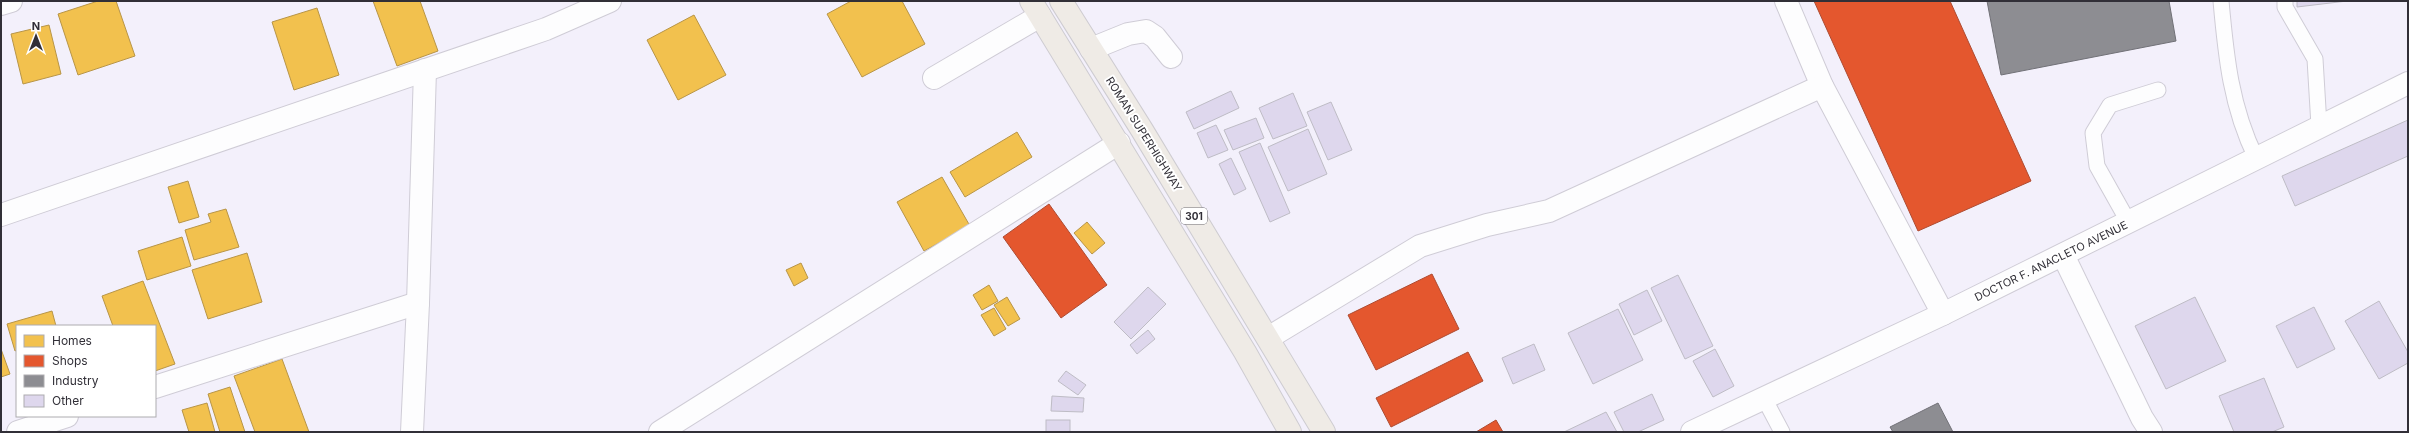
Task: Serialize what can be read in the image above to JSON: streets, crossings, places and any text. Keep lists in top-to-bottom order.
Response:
{
  "streets": {
    "main road": ["ROMAN SUPERHIGHWAY", "301"],
    "street": ["DOCTOR F. ANACLETO AVENUE"]
  },
  "legend": [
    "Homes",
    "Shops",
    "Industry",
    "Other"
  ],
  "north": "top"
}
